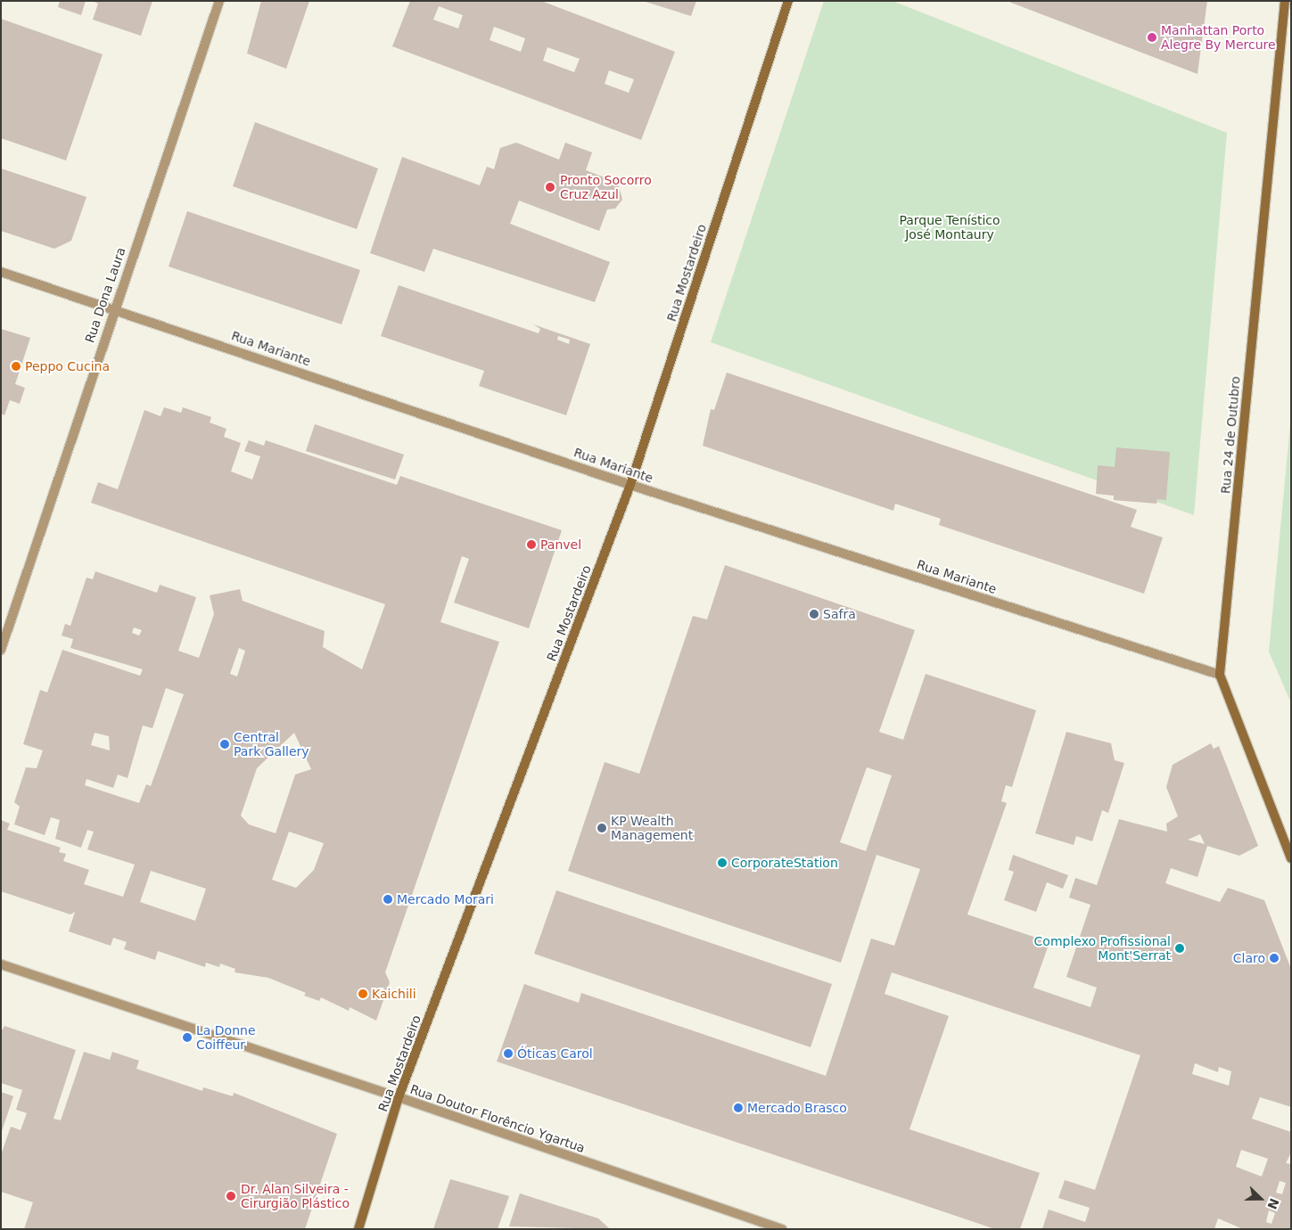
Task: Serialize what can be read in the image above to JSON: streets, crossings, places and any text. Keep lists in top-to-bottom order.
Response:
{
  "streets": {
    "main road": ["Rua Mostardeiro", "Rua 24 de Outubro"],
    "street": ["Rua Dona Laura", "Rua Mariante", "Rua Doutor Florêncio Ygartua"]
  },
  "crossings": [
    ["Rua Mostardeiro", "Rua Mariante"],
    ["Rua Mostardeiro", "Rua Doutor Florêncio Ygartua"],
    ["Rua Dona Laura", "Rua Mariante"],
    ["Rua Mariante", "Rua 24 de Outubro"]
  ],
  "parks": ["Parque Tenístico José Montaury"],
  "places": [
    "Manhattan Porto Alegre By Mercure",
    "Pronto Socorro Cruz Azul",
    "Peppo Cucina",
    "Panvel",
    "Safra",
    "Central Park Gallery",
    "KP Wealth Management",
    "CorporateStation",
    "Mercado Morari",
    "Complexo Profissional Mont'Serrat",
    "Claro",
    "Kaichili",
    "La Donne Coiffeur",
    "Óticas Carol",
    "Mercado Brasco",
    "Dr. Alan Silveira - Cirurgião Plástico"
  ],
  "north": "right"
}
